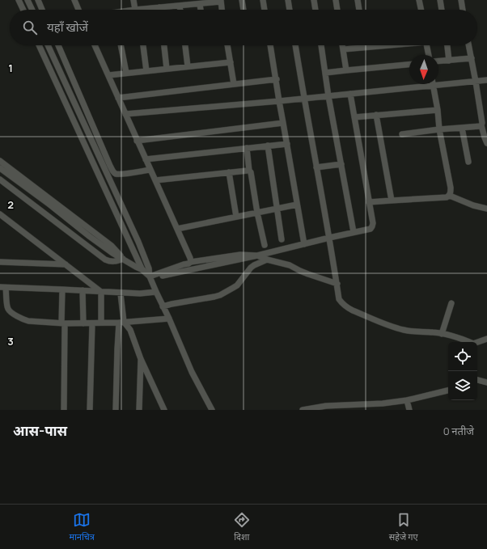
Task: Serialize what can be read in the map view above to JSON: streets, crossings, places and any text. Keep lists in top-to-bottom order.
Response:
{
  "north": "bottom",
  "page": {
    "search": "यहाँ खोजें",
    "heading": ["आस-पास", "0 नतीजे"],
    "nav": ["मानचित्र", "दिशा", "सहेजे गए"]
  },
  "grid": {
    "rows": ["1", "2", "3"]
  }
}
